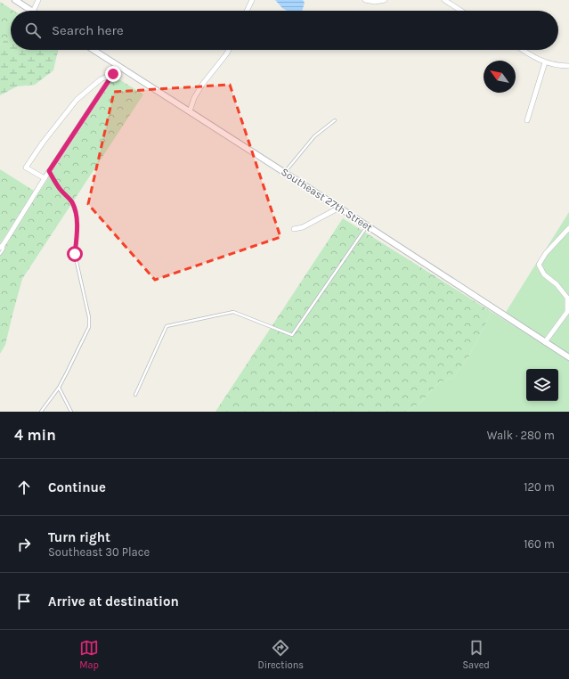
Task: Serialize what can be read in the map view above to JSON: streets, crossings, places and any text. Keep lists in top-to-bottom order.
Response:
{
  "streets": {
    "street": ["Southeast 27th Street"]
  },
  "north": "top left",
  "page": {
    "search": "Search here",
    "heading": ["4 min", "Walk · 280 m"],
    "list": [
      ["Continue", "120 m"],
      ["Turn right", "Southeast 30 Place", "160 m"],
      "Arrive at destination"
    ],
    "nav": ["Map", "Directions", "Saved"]
  }
}
